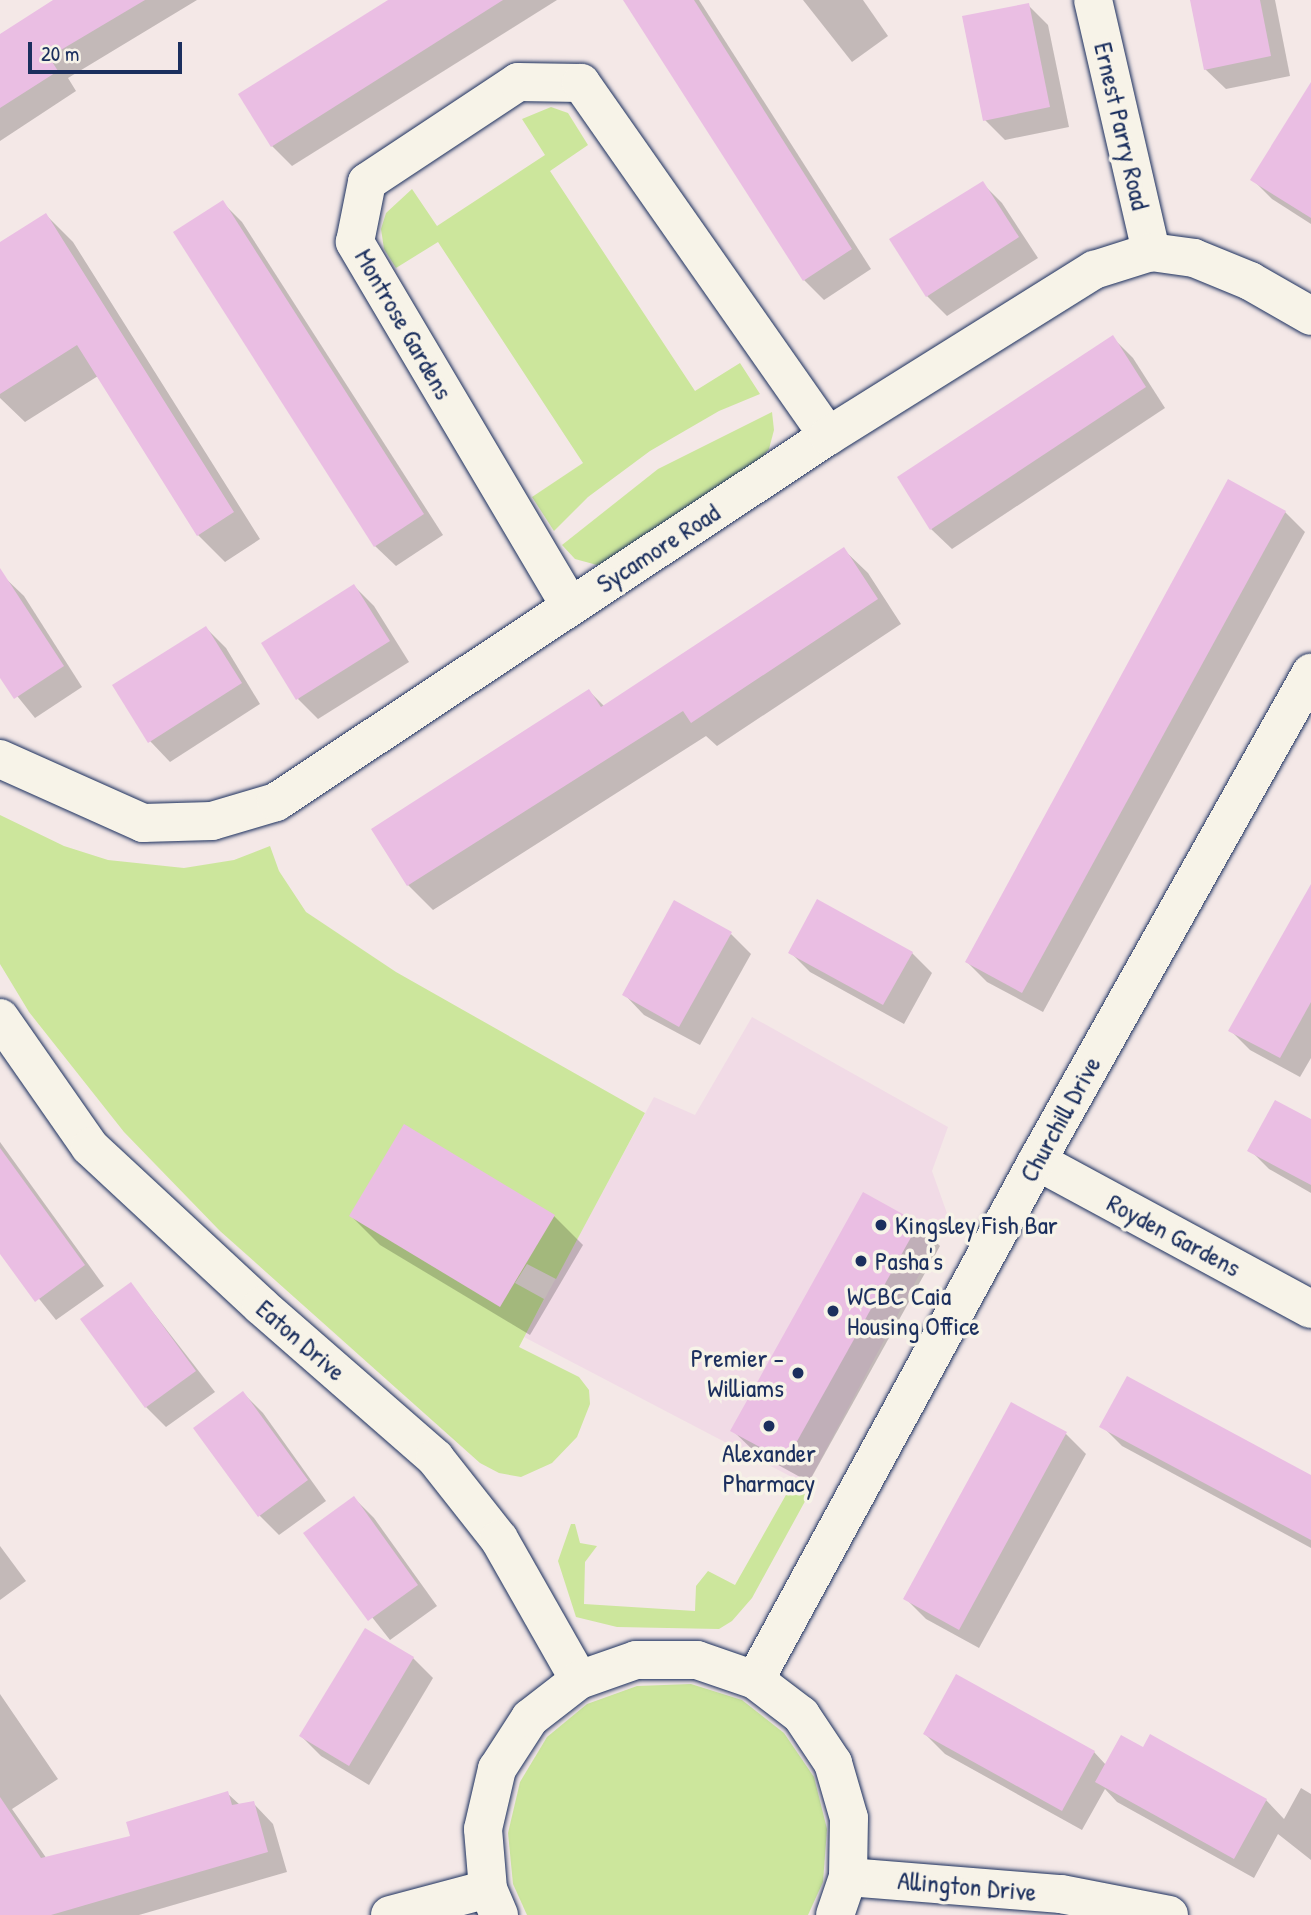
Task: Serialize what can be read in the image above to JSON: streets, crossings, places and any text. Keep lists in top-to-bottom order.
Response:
{
  "streets": {
    "street": [
      "Ernest Parry Road",
      "Montrose Gardens",
      "Sycamore Road",
      "Churchill Drive",
      "Royden Gardens",
      "Eaton Drive",
      "Allington Drive"
    ]
  },
  "crossings": [
    ["Ernest Parry Road", "Sycamore Road"],
    ["Montrose Gardens", "Sycamore Road"],
    ["Churchill Drive", "Royden Gardens"]
  ],
  "places": [
    "Kingsley Fish Bar",
    "Pasha's",
    "WCBC Caia Housing Office",
    "Premier - Williams",
    "Alexander Pharmacy"
  ],
  "scale_bar": "20 m"
}
